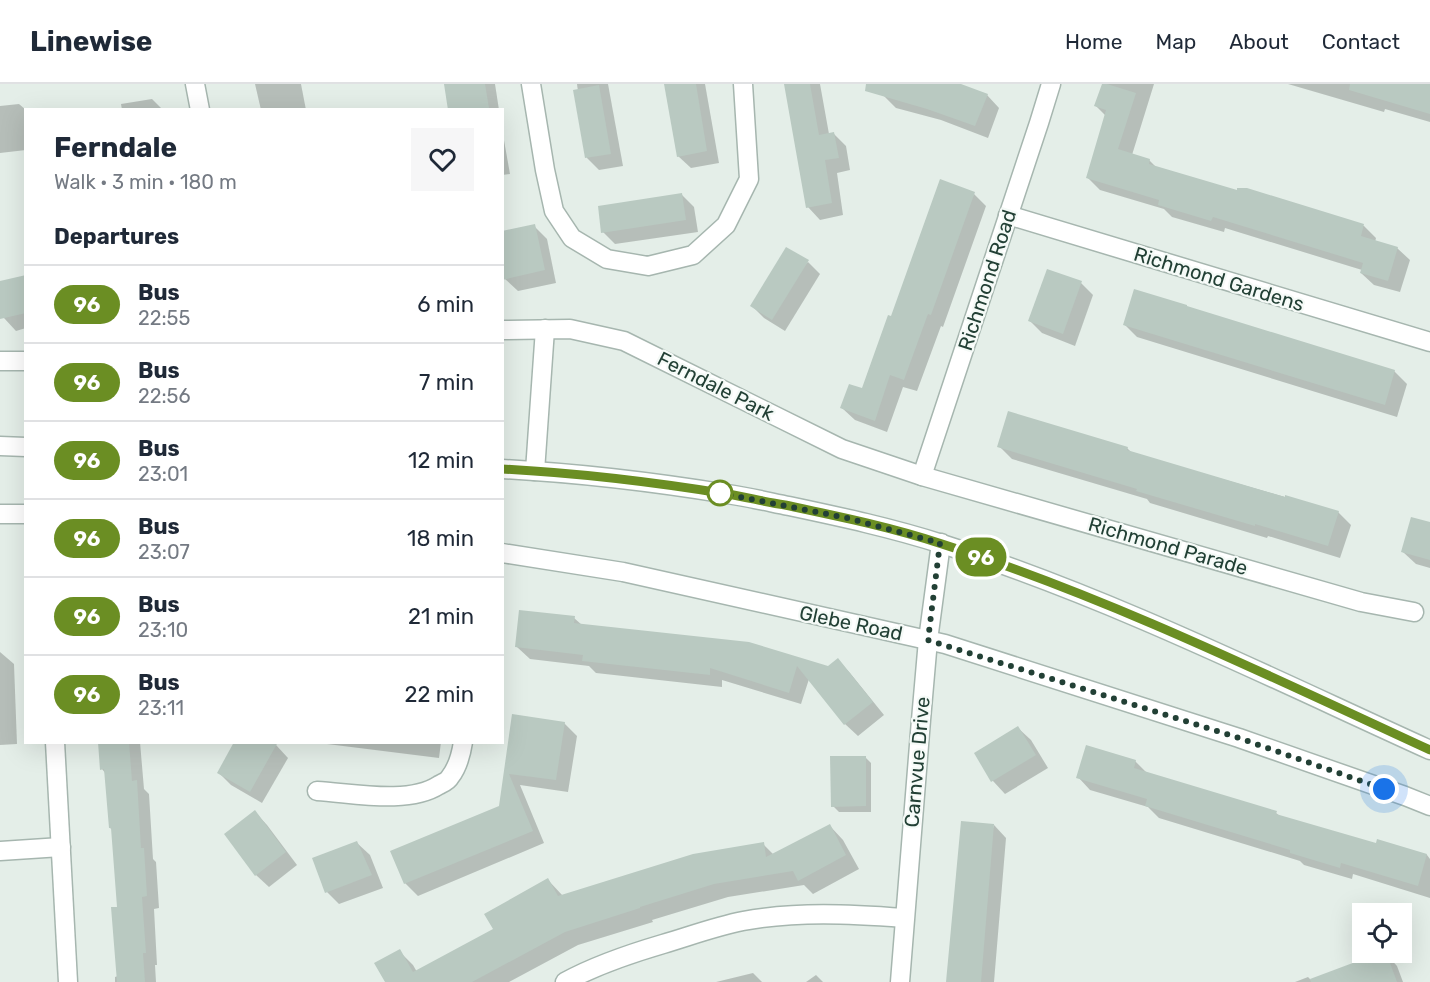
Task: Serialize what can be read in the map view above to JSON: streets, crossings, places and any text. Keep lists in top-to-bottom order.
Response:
{
  "streets": {
    "street": [
      "Richmond Gardens",
      "Richmond Road",
      "Ferndale Park",
      "Richmond Parade",
      "Glebe Road",
      "Carnvue Drive"
    ]
  },
  "crossings": [
    ["Richmond Gardens", "Richmond Road"],
    ["Richmond Road", "Ferndale Park"],
    ["Richmond Road", "Richmond Parade"],
    ["Ferndale Park", "Richmond Parade"],
    ["Glebe Road", "Carnvue Drive"]
  ],
  "lines": ["bus line 96"],
  "page": {
    "header": "Linewise",
    "nav": [
      "Home",
      "Map",
      "About",
      "Contact"
    ],
    "on_map": "96",
    "heading": [
      ["Ferndale", "Walk · 3 min · 180 m"],
      "Departures"
    ],
    "list": [
      {
        "mark": "96",
        "name": "Bus",
        "note": "22:55",
        "value": "6 min"
      },
      {
        "mark": "96",
        "name": "Bus",
        "note": "22:56",
        "value": "7 min"
      },
      {
        "mark": "96",
        "name": "Bus",
        "note": "23:01",
        "value": "12 min"
      },
      {
        "mark": "96",
        "name": "Bus",
        "note": "23:07",
        "value": "18 min"
      },
      {
        "mark": "96",
        "name": "Bus",
        "note": "23:10",
        "value": "21 min"
      },
      {
        "mark": "96",
        "name": "Bus",
        "note": "23:11",
        "value": "22 min"
      }
    ]
  }
}
